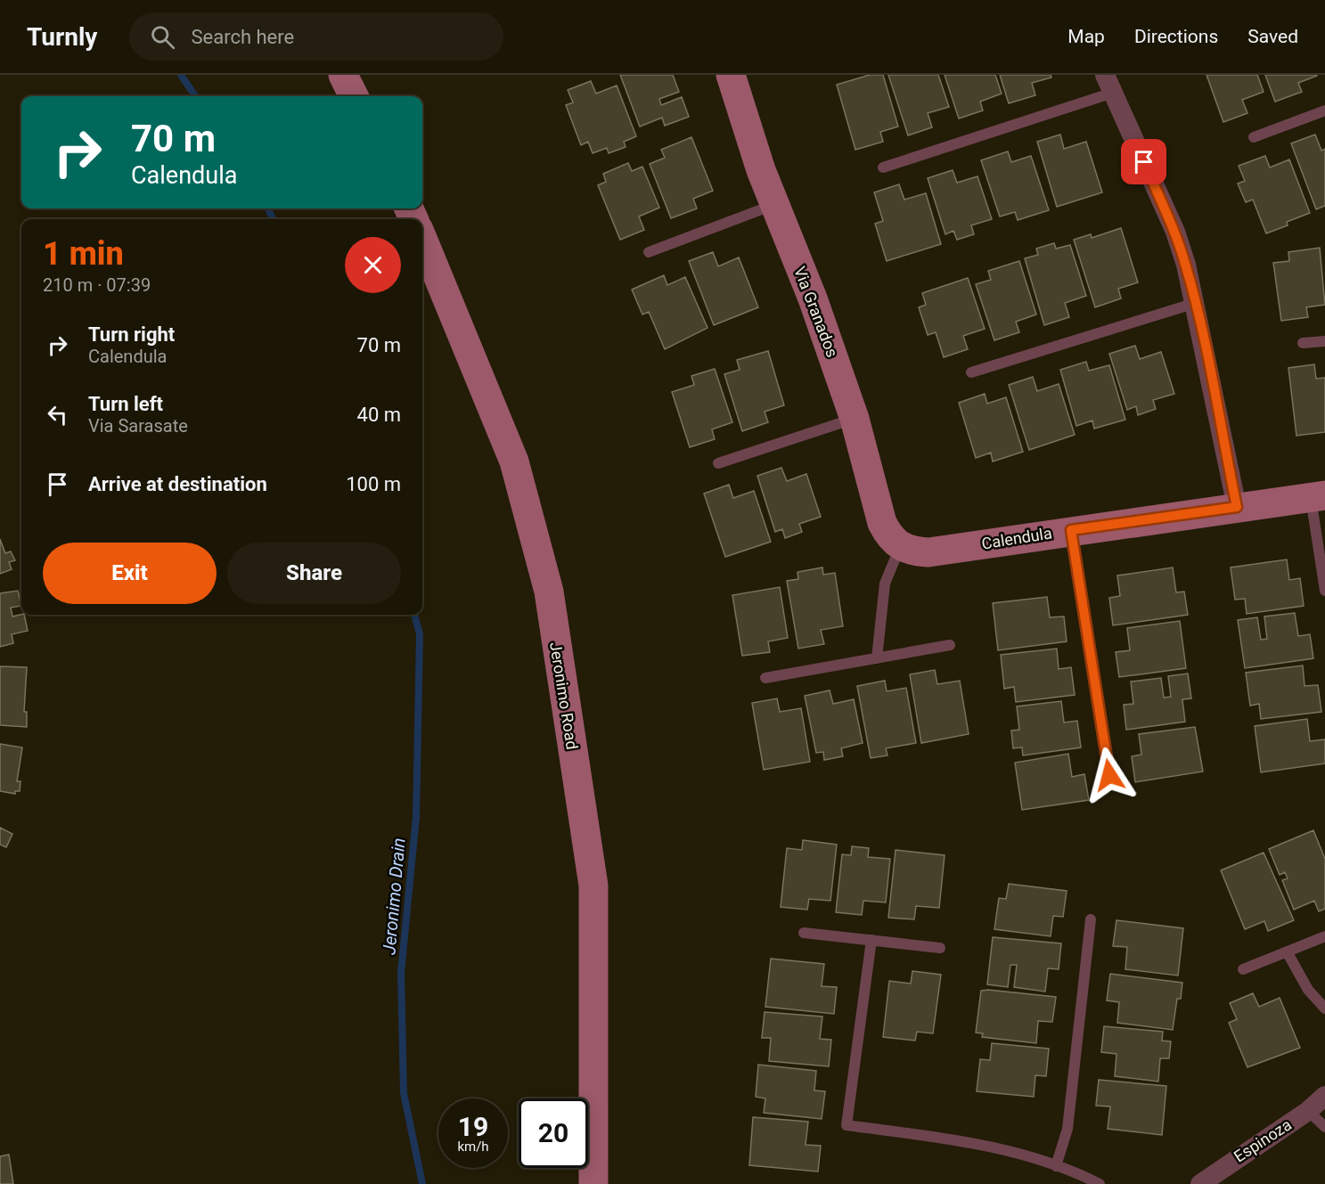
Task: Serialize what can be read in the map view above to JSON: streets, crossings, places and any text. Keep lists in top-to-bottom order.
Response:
{
  "streets": {
    "main road": ["Via Granados", "Calendula", "Jeronimo Road"],
    "street": ["Espinoza"]
  },
  "crossings": [
    ["Via Granados", "Calendula"]
  ],
  "water": ["Jeronimo Drain"],
  "page": {
    "header": "Turnly",
    "search": "Search here",
    "nav": ["Map", "Directions", "Saved"],
    "turn": ["70 m", "Calendula"],
    "heading": ["1 min", "210 m · 07:39"],
    "list": [
      {
        "name": "Turn right",
        "note": "Calendula",
        "value": "70 m"
      },
      {
        "name": "Turn left",
        "note": "Via Sarasate",
        "value": "40 m"
      },
      {
        "name": "Arrive at destination",
        "value": "100 m"
      }
    ],
    "buttons": ["Exit", "Share"],
    "speed": "19 km/h",
    "limit": "20"
  }
}
